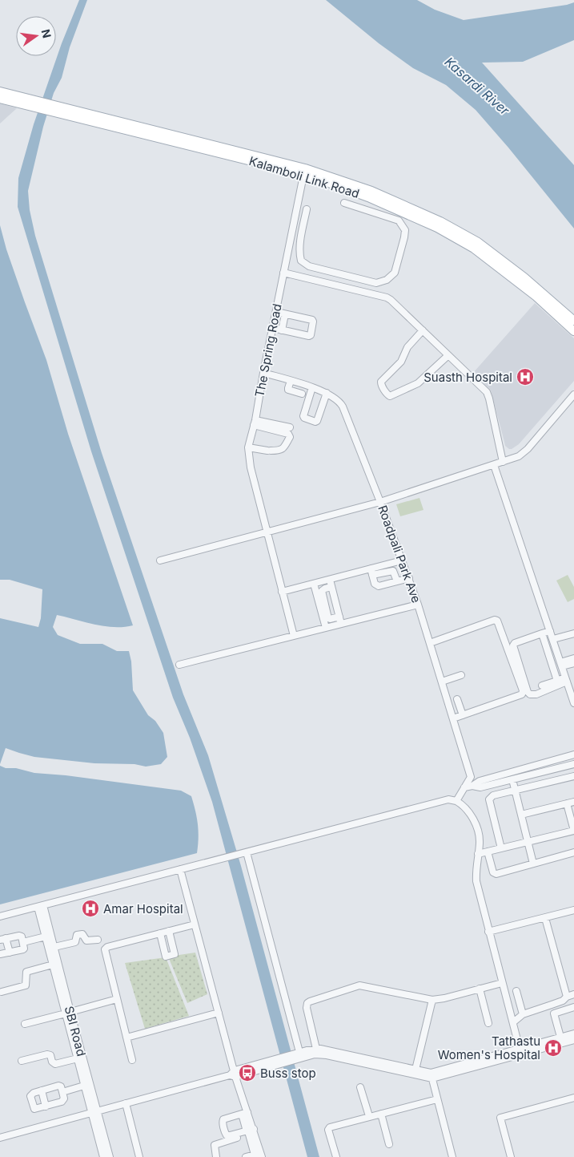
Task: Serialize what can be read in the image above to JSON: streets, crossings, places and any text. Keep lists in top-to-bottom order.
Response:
{
  "streets": {
    "main road": ["Kalamboli Link Road"],
    "street": ["The Spring Road", "Roadpali Park Ave", "SBI Road"]
  },
  "crossings": [
    ["Kalamboli Link Road", "The Spring Road"],
    ["The Spring Road", "Roadpali Park Ave"]
  ],
  "water": ["Kasardi River"],
  "places": {
    "hospital": ["Suasth Hospital", "Amar Hospital", "Tathastu Women's Hospital"],
    "bus stop": ["Buss stop"]
  },
  "north": "right"
}
